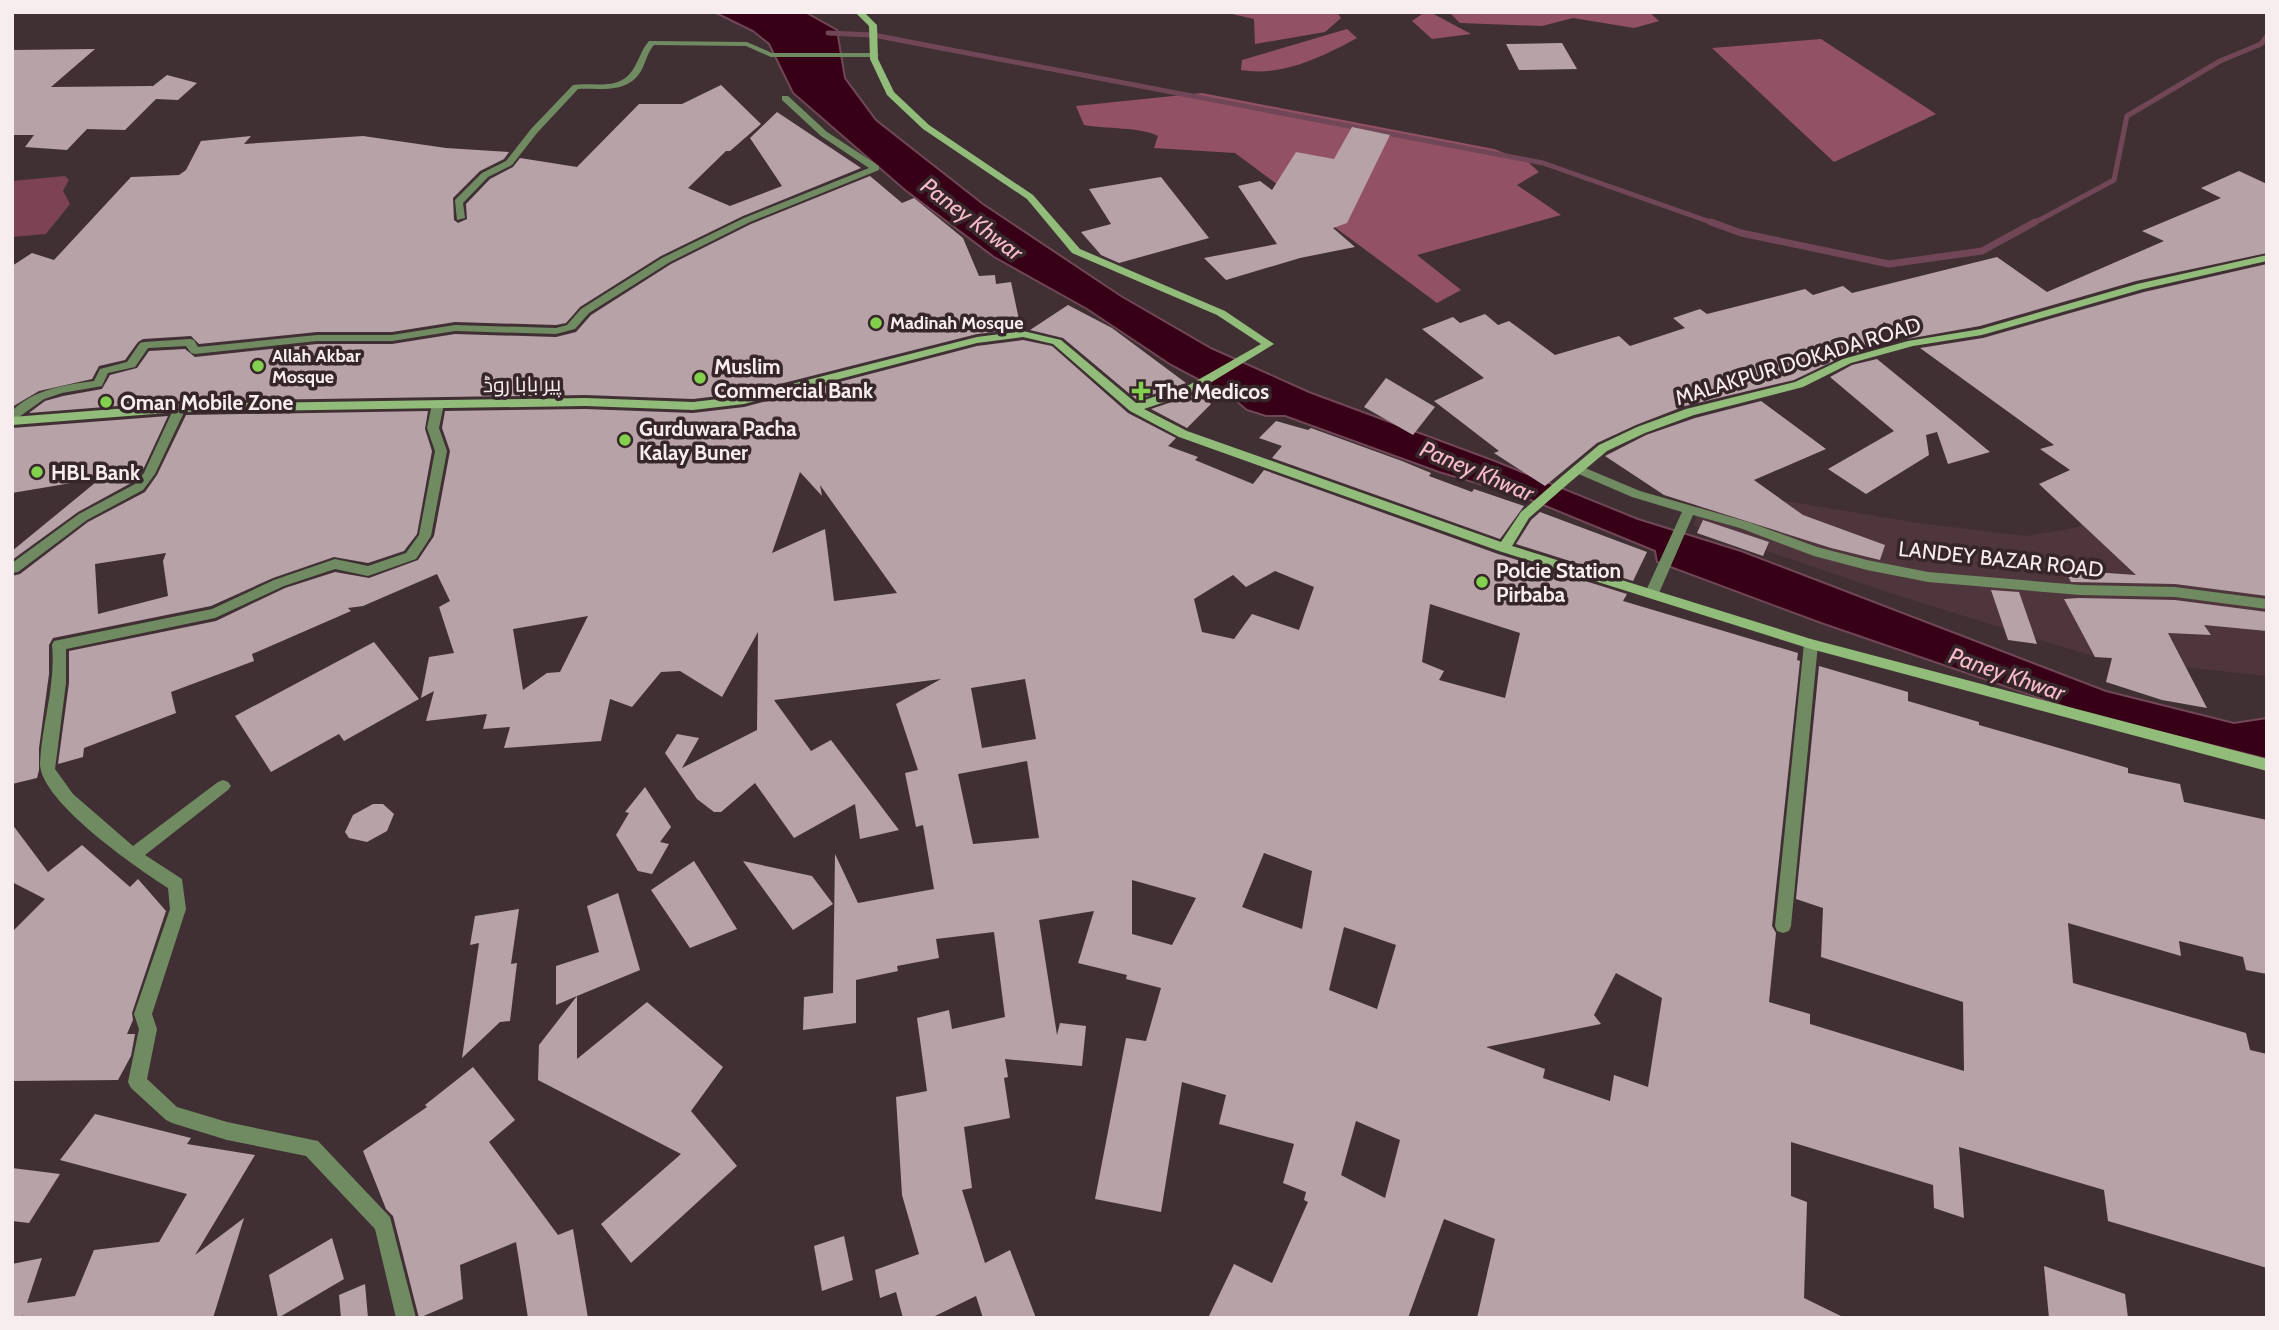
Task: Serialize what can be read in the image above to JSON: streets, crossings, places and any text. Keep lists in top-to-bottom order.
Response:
{
  "streets": {
    "street": ["MALAKPUR DOKADA ROAD", "پیر بابا روڈ", "LANDEY BAZAR ROAD"]
  },
  "crossings": [
    ["MALAKPUR DOKADA ROAD", "LANDEY BAZAR ROAD"]
  ],
  "water": ["Paney Khwar"],
  "places": {
    "other": [
      "Madinah Mosque",
      "Allah Akbar Mosque",
      "Muslim Commercial Bank",
      "Oman Mobile Zone",
      "Gurduwara Pacha Kalay Buner",
      "HBL Bank",
      "Polcie Station Pirbaba"
    ],
    "health": ["The Medicos"]
  }
}
